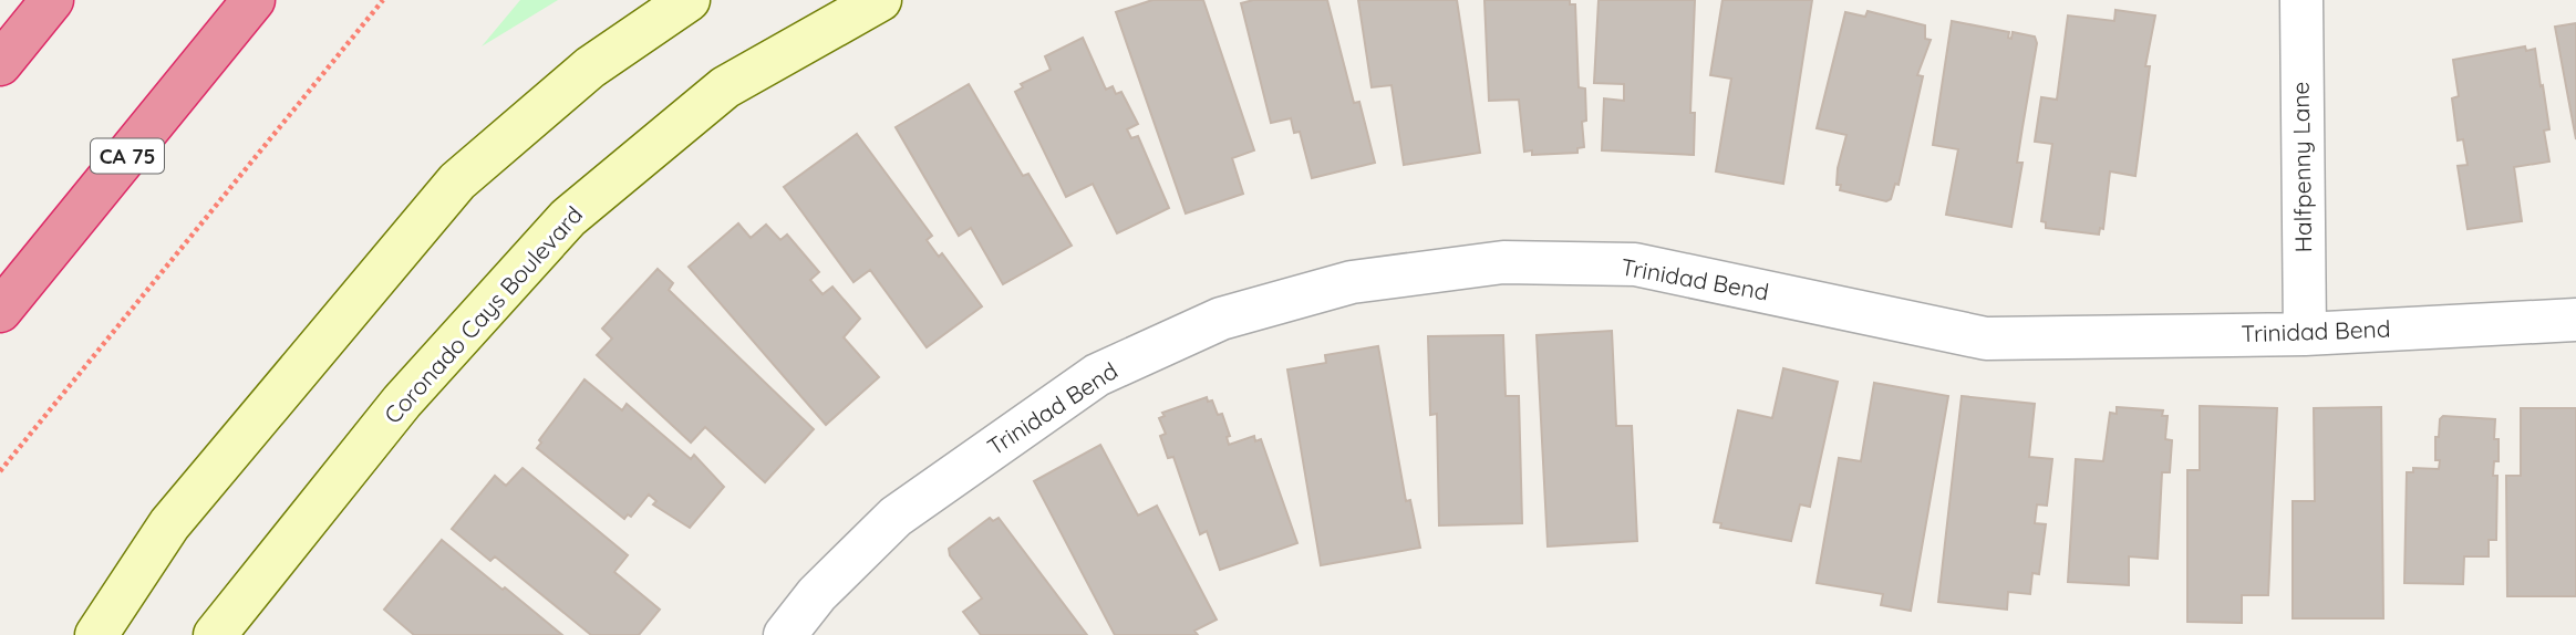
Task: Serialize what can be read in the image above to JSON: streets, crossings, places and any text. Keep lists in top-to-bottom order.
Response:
{
  "streets": {
    "highway": ["CA 75"],
    "street": ["Halfpenny Lane", "Trinidad Bend", "Coronado Cays Boulevard"]
  },
  "crossings": [
    ["Halfpenny Lane", "Trinidad Bend"]
  ]
}
